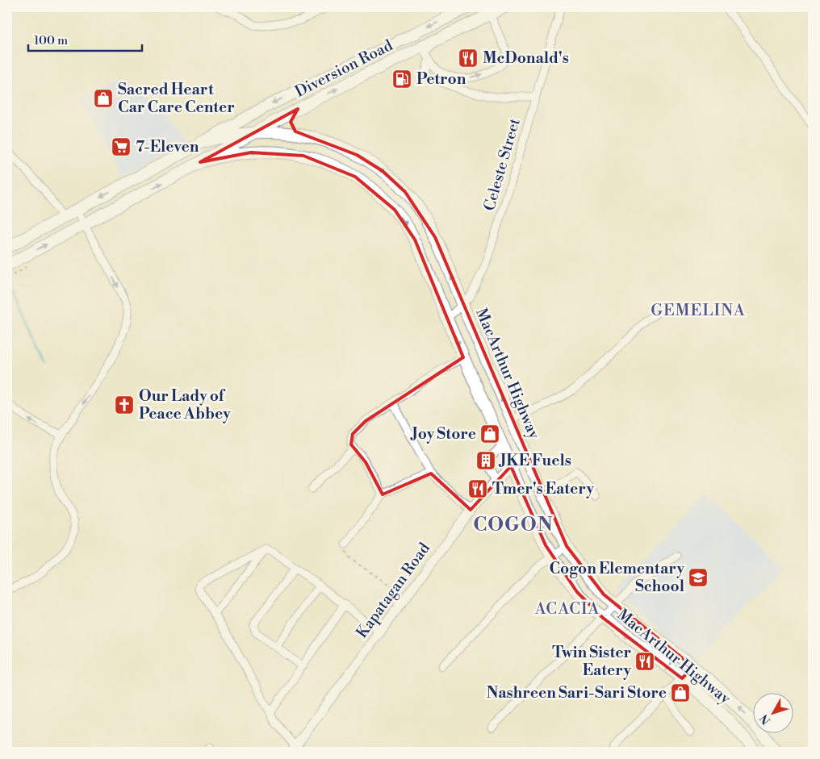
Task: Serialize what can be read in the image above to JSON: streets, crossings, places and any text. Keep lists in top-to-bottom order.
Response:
{
  "streets": {
    "highway": ["Diversion Road", "MacArthur Highway"],
    "main road": ["Kapatagan Road"],
    "street": ["Celeste Street"]
  },
  "crossings": [
    ["Diversion Road", "MacArthur Highway"],
    ["Celeste Street", "MacArthur Highway"],
    ["MacArthur Highway", "Kapatagan Road"]
  ],
  "districts": ["GEMELINA", "COGON", "ACACIA"],
  "places": {
    "restaurant": ["McDonald's", "Tmer's Eatery", "Twin Sister Eatery"],
    "fuel station": ["Petron"],
    "shop": ["Sacred Heart Car Care Center", "Joy Store", "Nashreen Sari-Sari Store"],
    "supermarket": ["7-Eleven"],
    "church": ["Our Lady of Peace Abbey"],
    "building": ["JKE Fuels"],
    "school or university": ["Cogon Elementary School"]
  },
  "scale_bar": "100 m",
  "north": "bottom left"
}
